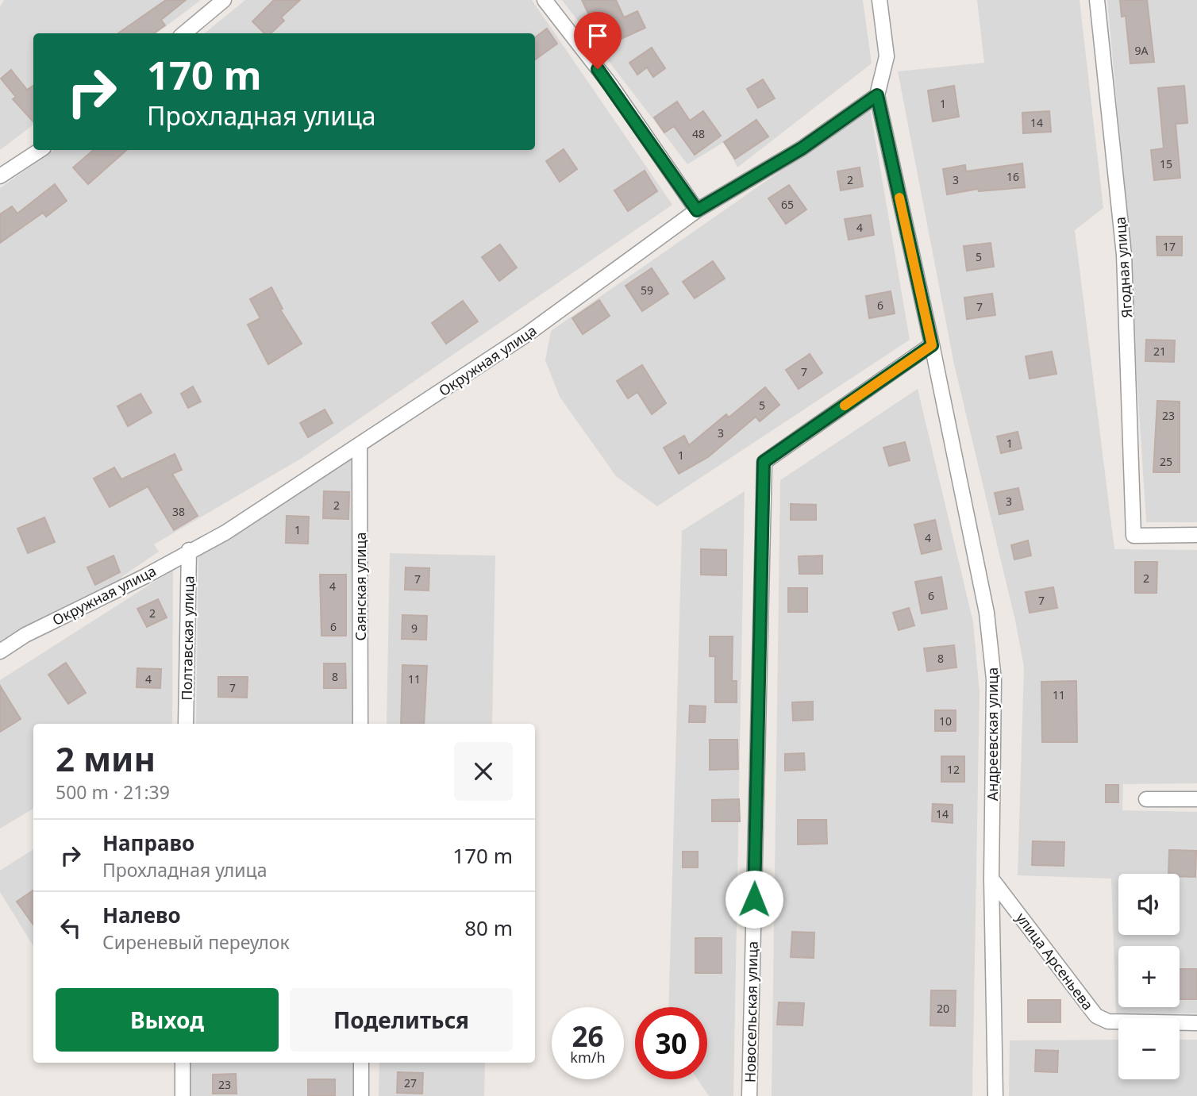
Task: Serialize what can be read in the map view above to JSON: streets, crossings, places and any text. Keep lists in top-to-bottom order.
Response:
{
  "streets": {
    "street": [
      "Ягодная улица",
      "Окружная улица",
      "Саянская улица",
      "Полтавская улица",
      "Андреевская улица",
      "улица Арсеньева",
      "Новосельская улица"
    ]
  },
  "crossings": [
    ["Окружная улица", "Саянская улица"],
    ["Окружная улица", "Полтавская улица"],
    ["Окружная улица", "Андреевская улица"],
    ["Андреевская улица", "улица Арсеньева"],
    ["Андреевская улица", "Новосельская улица"]
  ],
  "house_numbers": [
    "9А",
    "1",
    "14",
    "48",
    "15",
    "16",
    "2",
    "3",
    "65",
    "4",
    "17",
    "5",
    "59",
    "6",
    "7",
    "21",
    "7",
    "5",
    "23",
    "3",
    "1",
    "1",
    "25",
    "3",
    "2",
    "38",
    "1",
    "4",
    "2",
    "7",
    "4",
    "6",
    "7",
    "2",
    "6",
    "9",
    "8",
    "8",
    "4",
    "11",
    "7",
    "11",
    "10",
    "12",
    "14",
    "20",
    "27",
    "23"
  ],
  "page": {
    "turn": ["170 m", "Прохладная улица"],
    "heading": ["2 мин", "500 m · 21:39"],
    "list": [
      {
        "name": "Направо",
        "note": "Прохладная улица",
        "value": "170 m"
      },
      {
        "name": "Налево",
        "note": "Сиреневый переулок",
        "value": "80 m"
      }
    ],
    "map_buttons": ["+", "−"],
    "buttons": ["Выход", "Поделиться"],
    "speed": "26 km/h",
    "limit": "30"
  }
}
